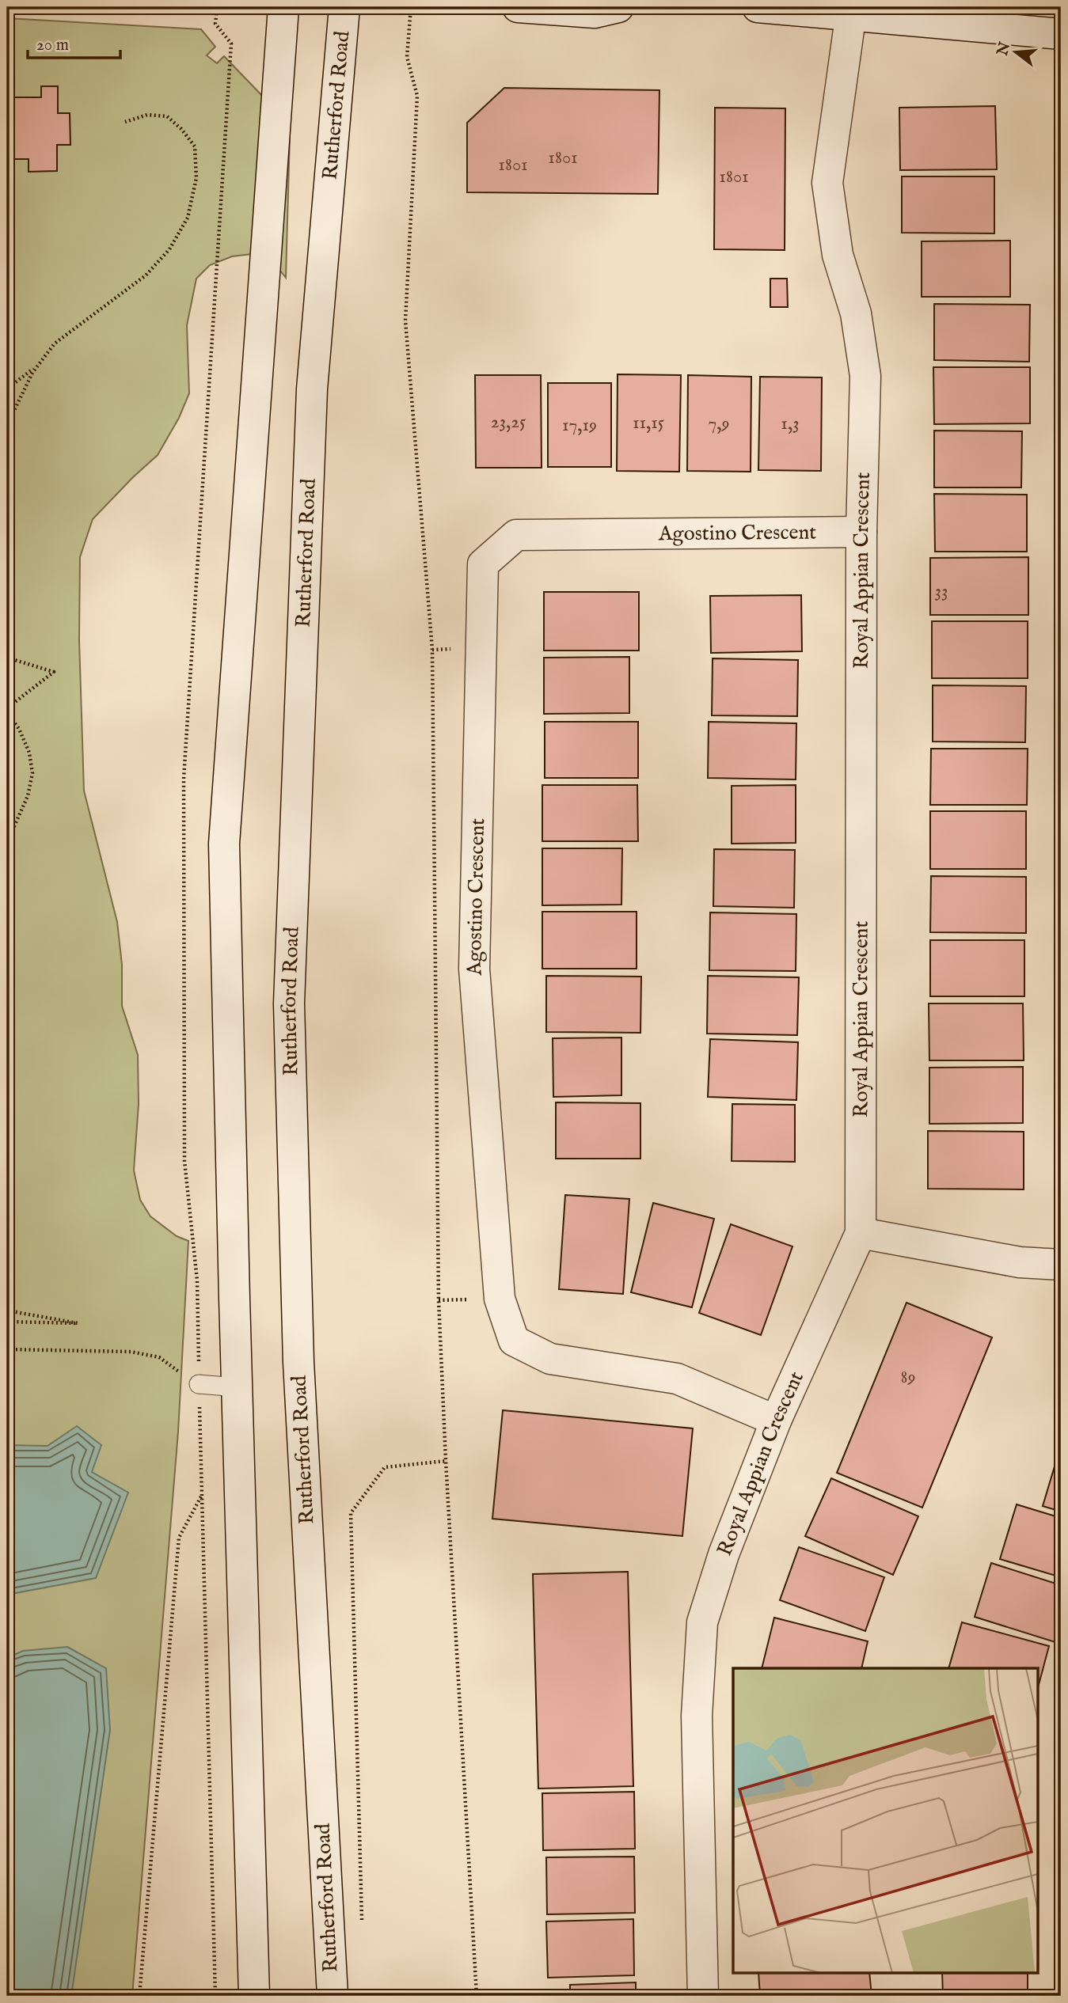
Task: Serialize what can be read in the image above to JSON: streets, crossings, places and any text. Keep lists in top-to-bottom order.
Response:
{
  "streets": {
    "street": ["Rutherford Road", "Agostino Crescent", "Royal Appian Crescent"]
  },
  "crossings": [
    ["Agostino Crescent", "Royal Appian Crescent"]
  ],
  "house_numbers": [
    "1801",
    "1801",
    "1801",
    "23,25",
    "11,15",
    "7,9",
    "1,3",
    "17,19",
    "33",
    "89"
  ],
  "scale_bar": "20 m",
  "north": "left"
}
